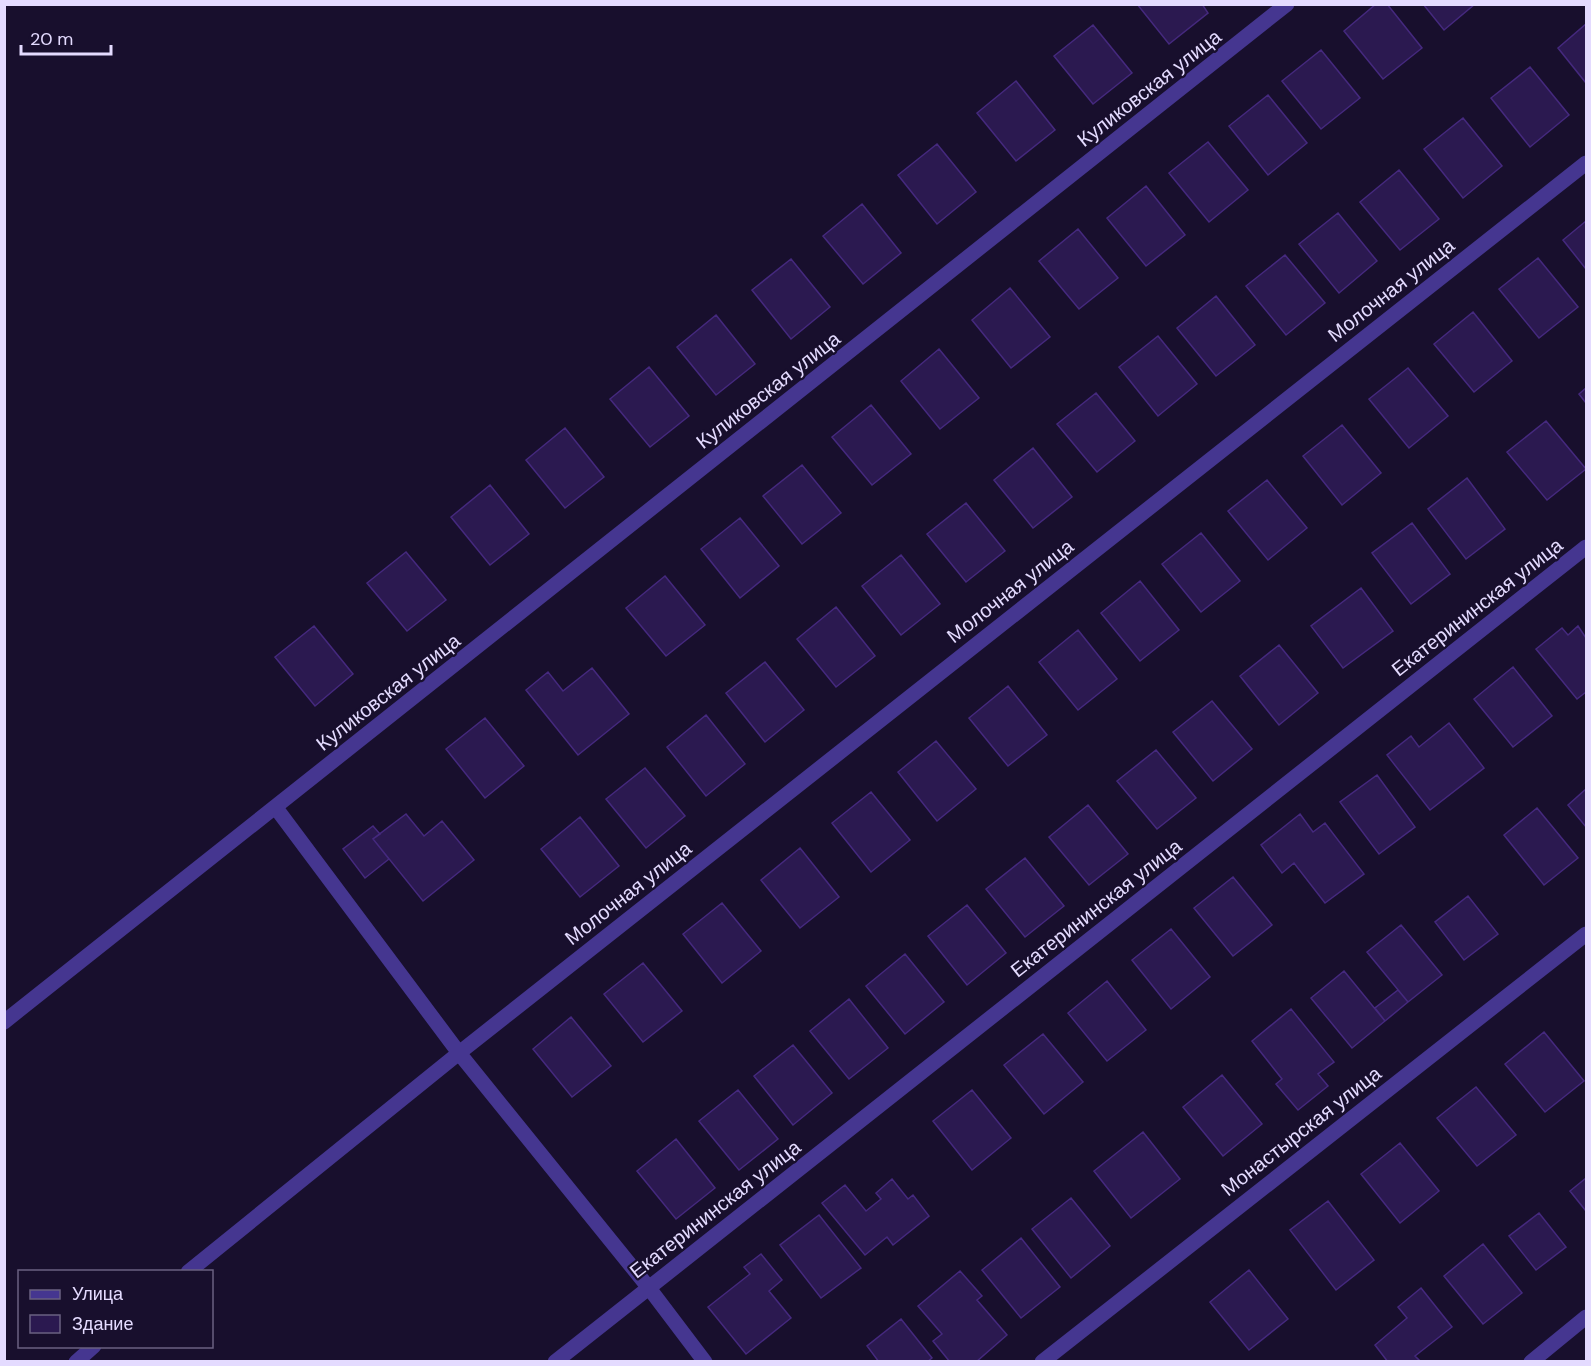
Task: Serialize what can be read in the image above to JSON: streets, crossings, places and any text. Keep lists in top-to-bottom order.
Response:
{
  "streets": {
    "street": [
      "Куликовская улица",
      "Молочная улица",
      "Екатерининская улица",
      "Монастырская улица"
    ]
  },
  "legend": ["Улица", "Здание"],
  "scale_bar": "20 m"
}
